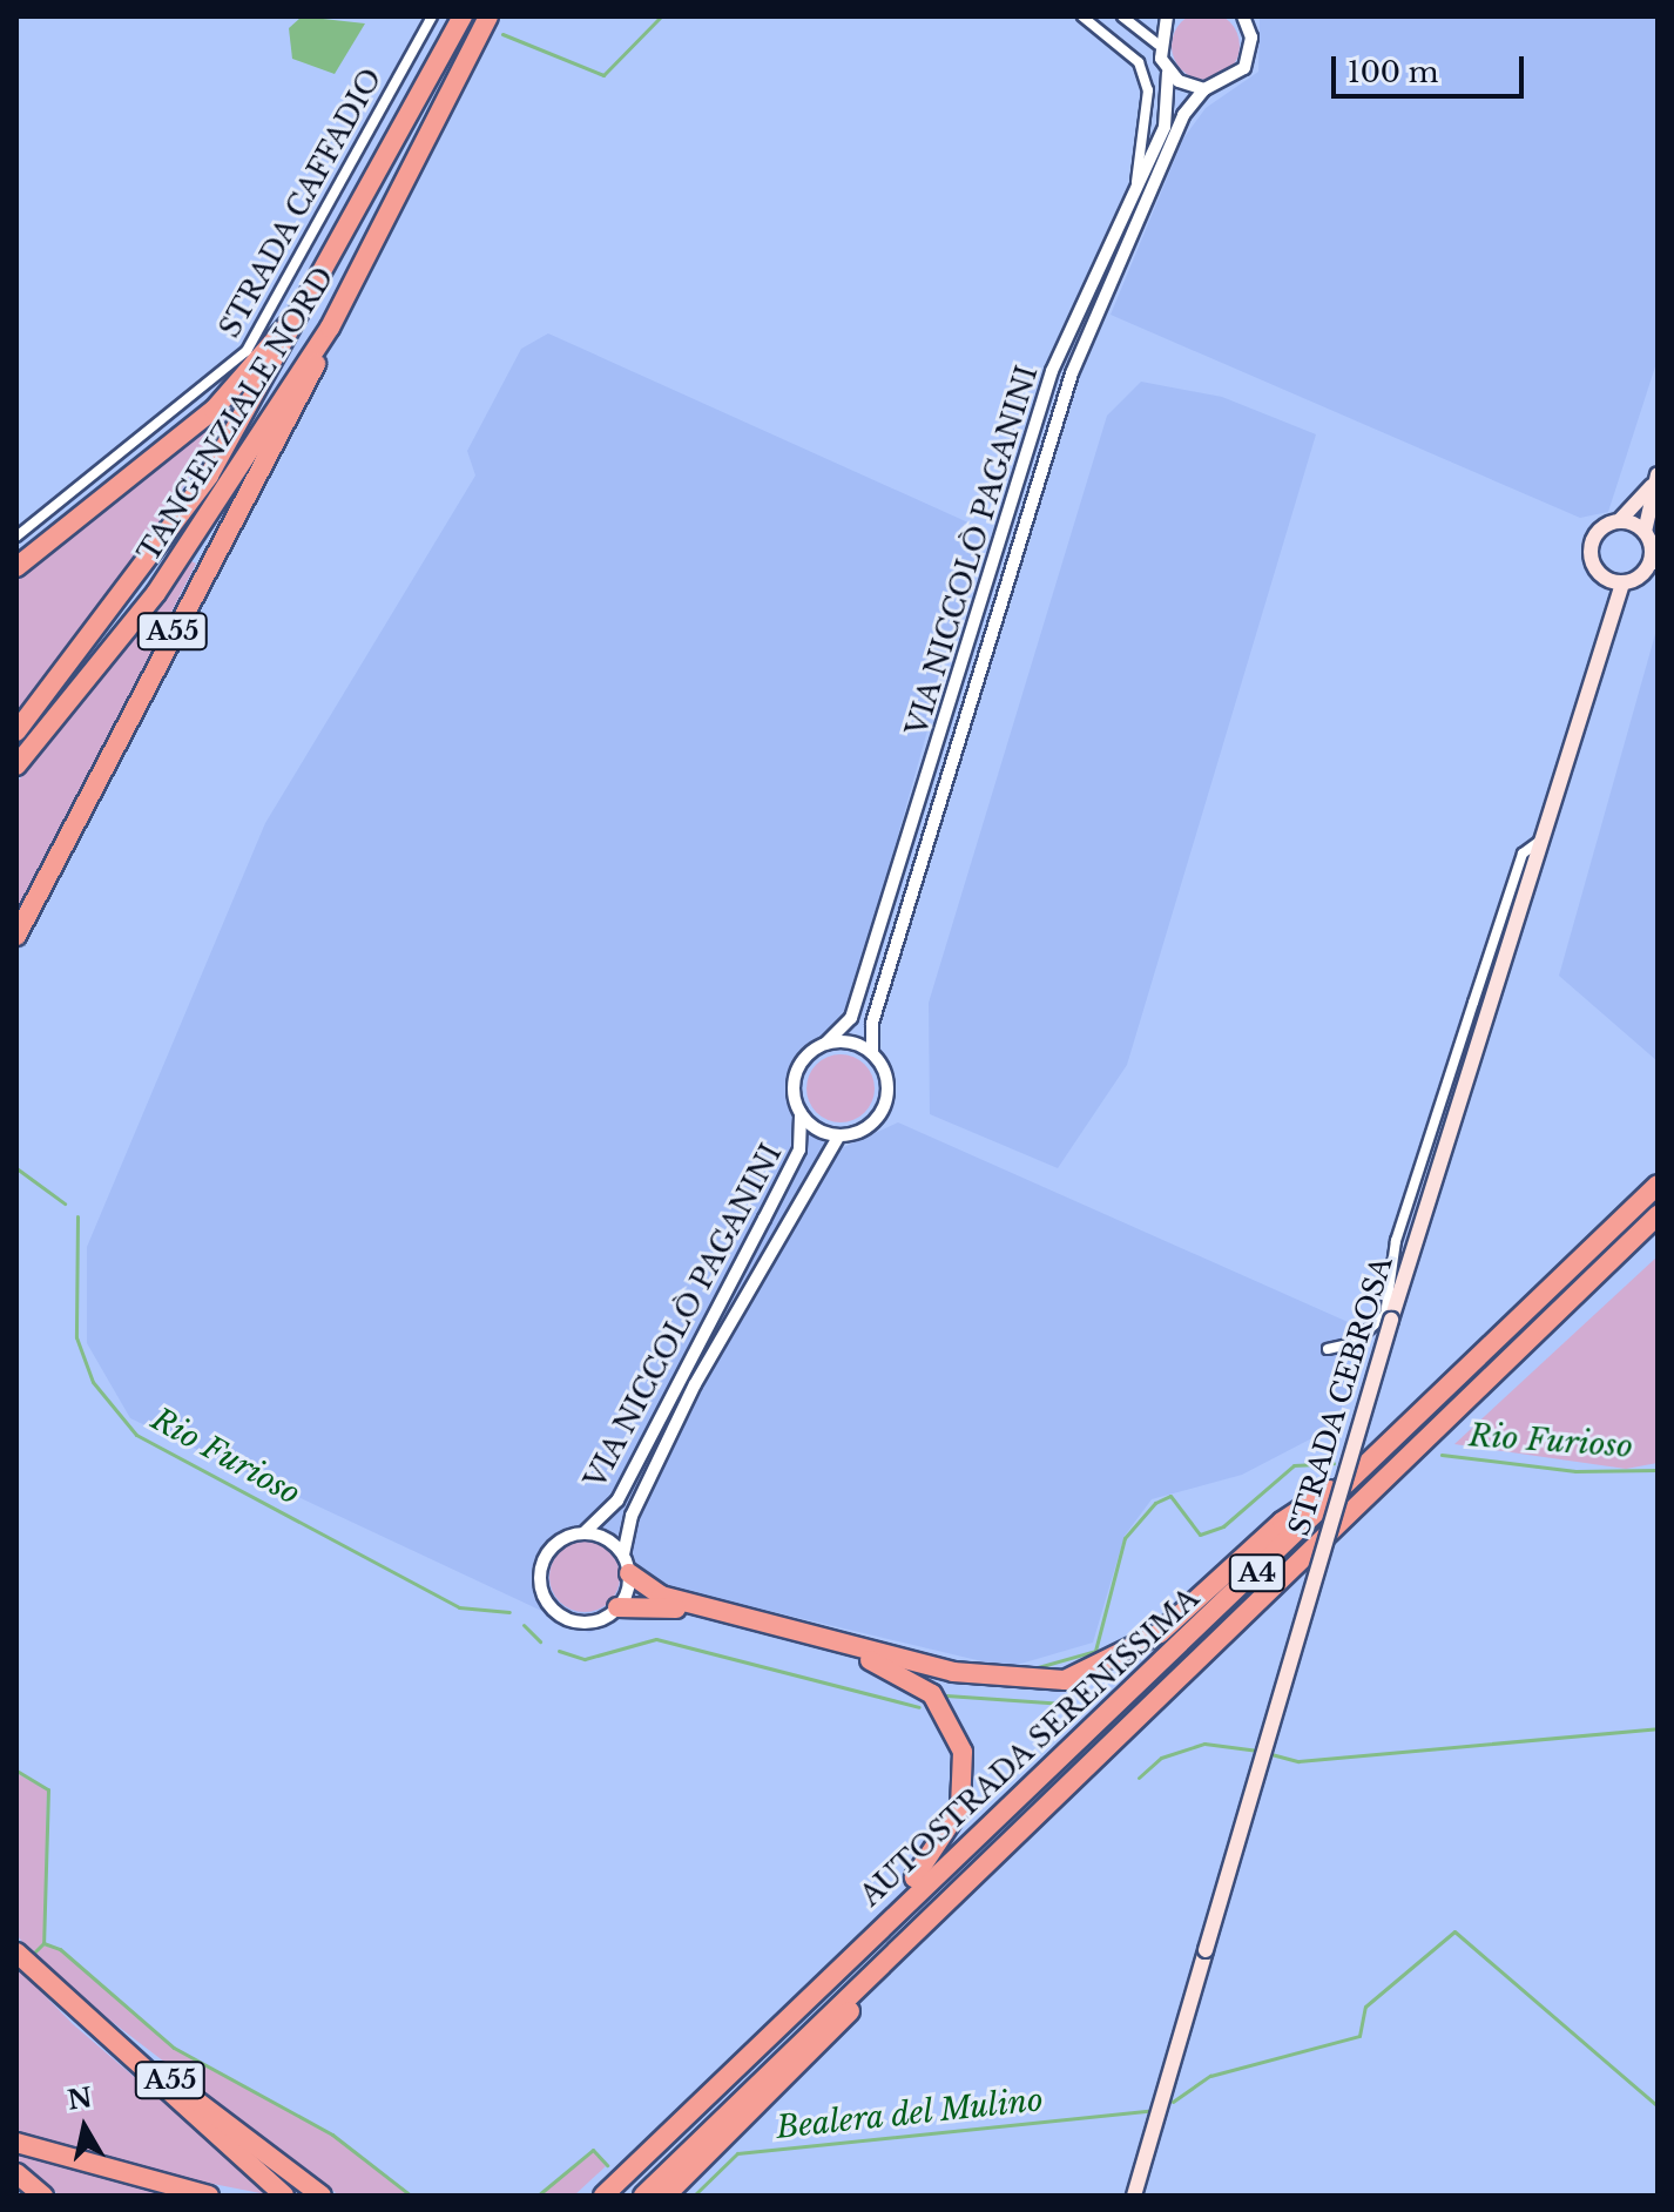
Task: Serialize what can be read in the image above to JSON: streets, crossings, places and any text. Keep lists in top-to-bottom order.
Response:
{
  "streets": {
    "highway": [
      "TANGENZIALE NORD",
      "A55",
      "A4",
      "AUTOSTRADA SERENISSIMA"
    ],
    "main road": ["STRADA CEBROSA"],
    "street": ["STRADA CAFFADIO", "VIA NICCOLÒ PAGANINI"]
  },
  "crossings": [
    ["TANGENZIALE NORD", "A55"],
    ["A4", "AUTOSTRADA SERENISSIMA"]
  ],
  "water": ["Rio Furioso", "Bealera del Mulino"],
  "scale_bar": "100 m",
  "north": "top"
}
